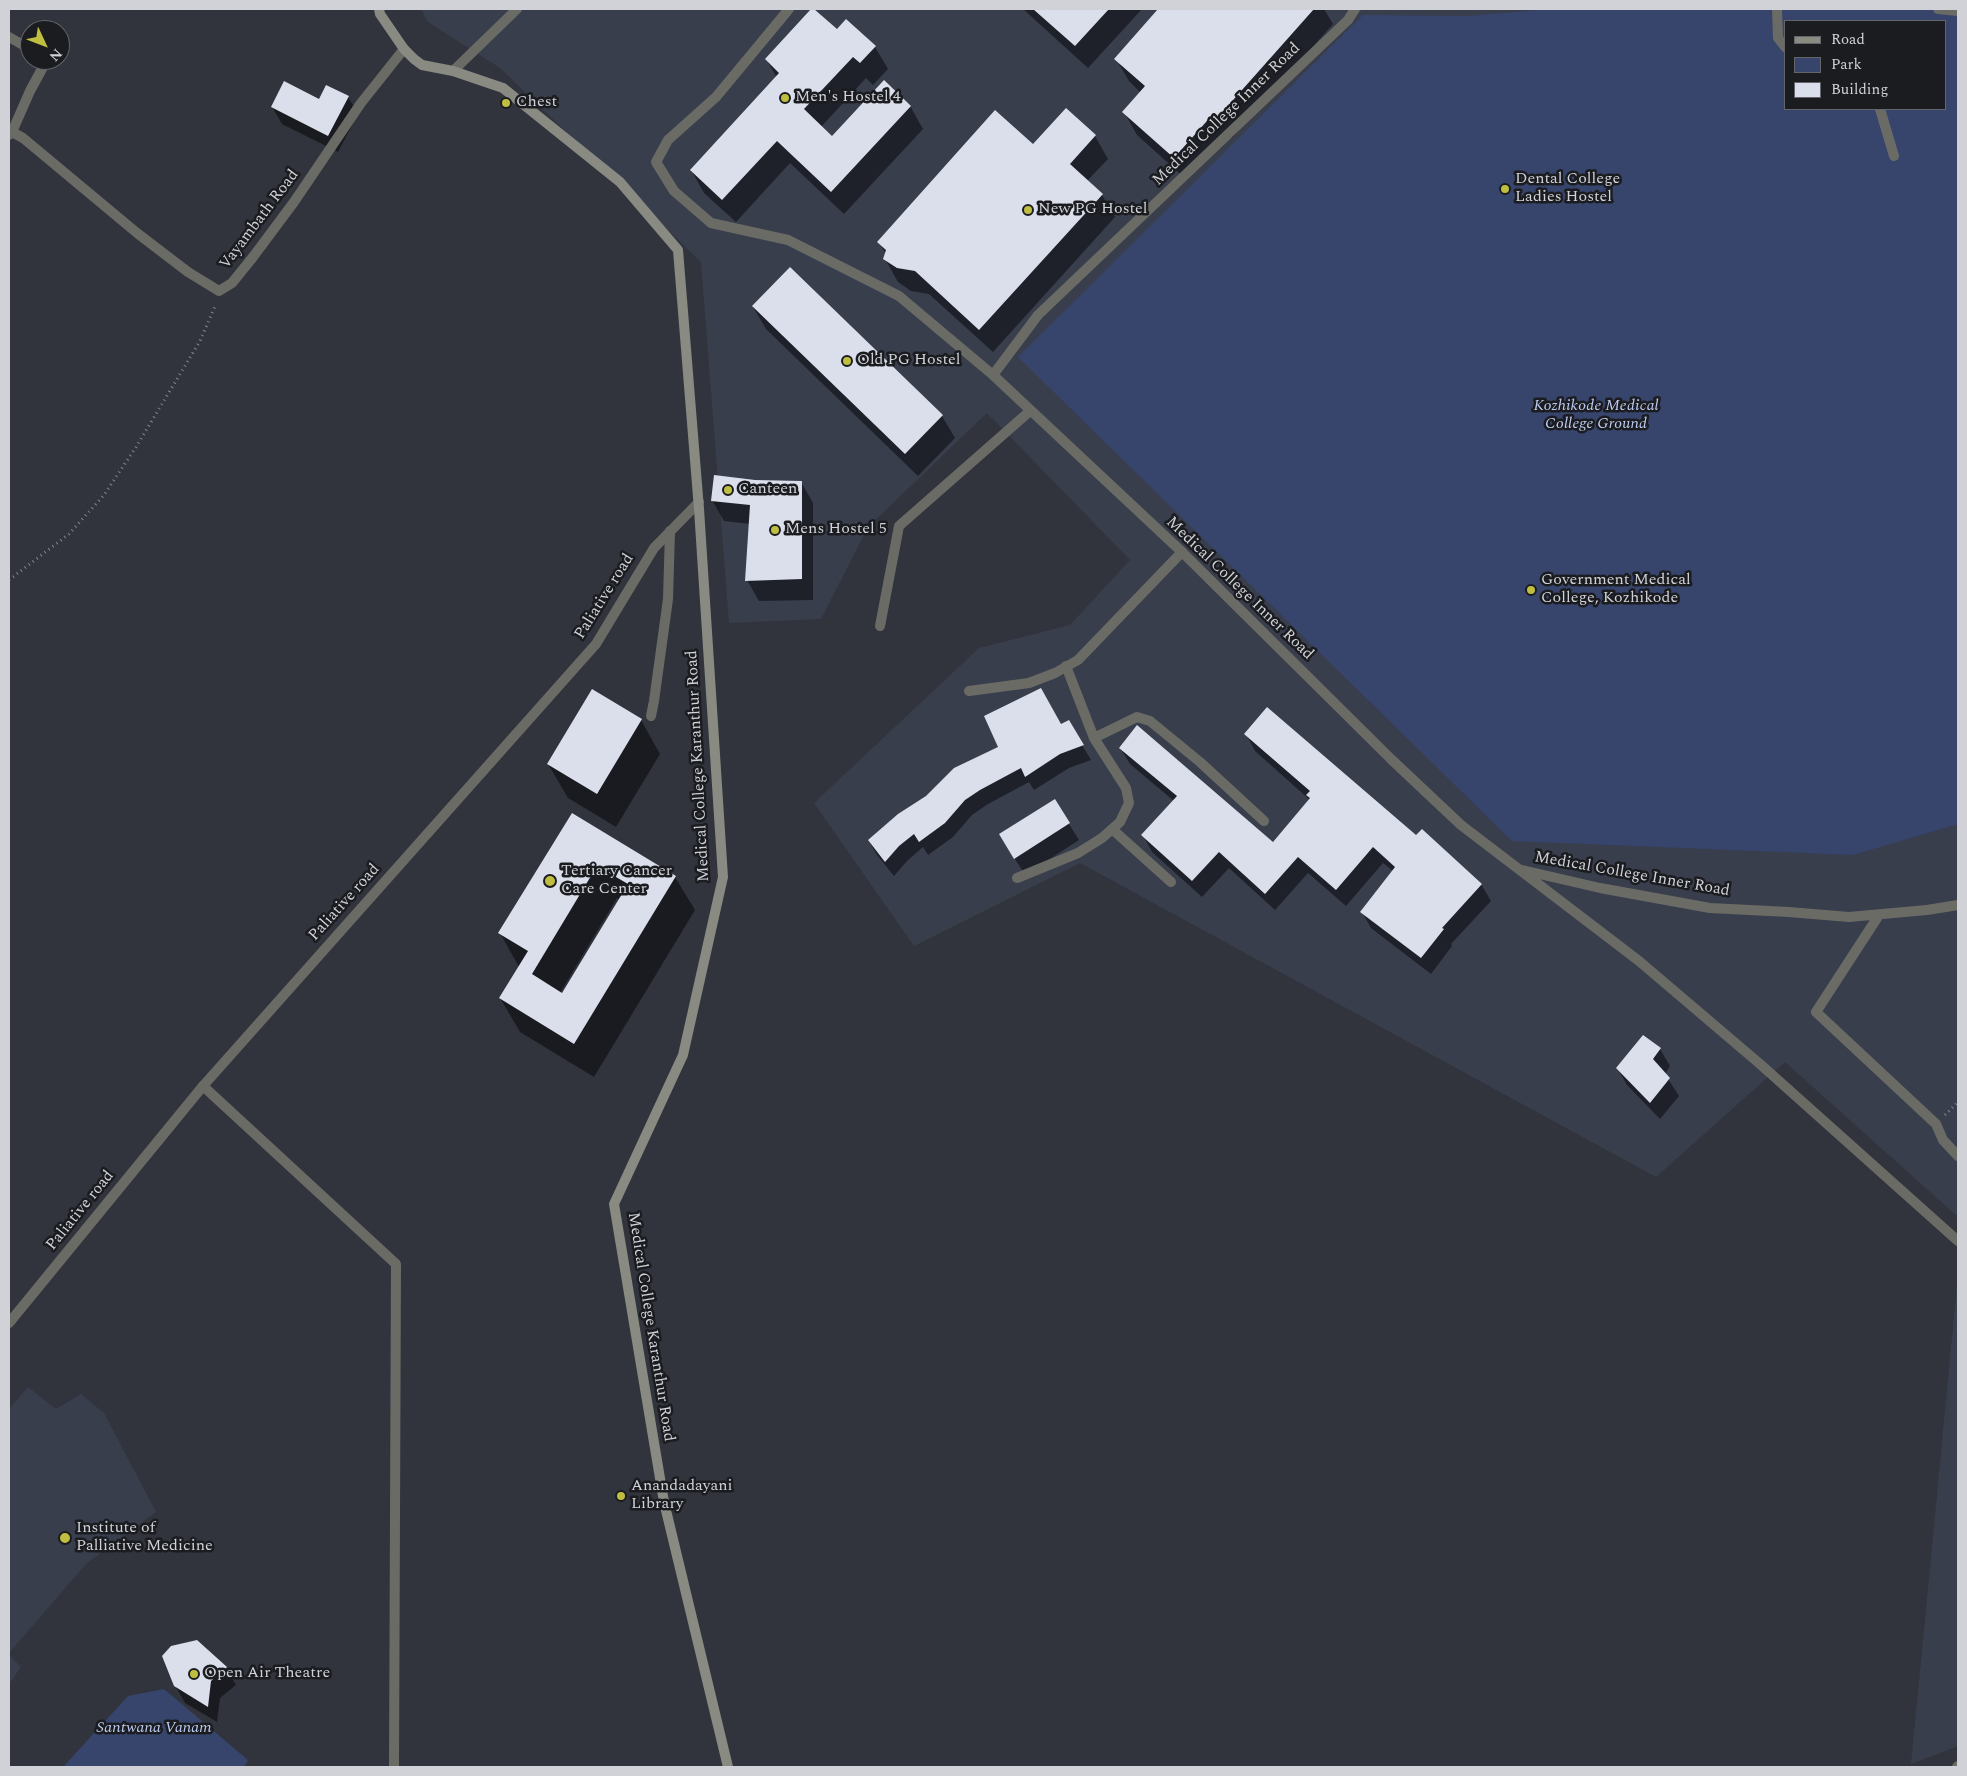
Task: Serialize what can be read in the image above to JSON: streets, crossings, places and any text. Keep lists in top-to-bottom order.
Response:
{
  "streets": {
    "main road": ["Medical College Karanthur Road"],
    "street": ["Medical College Inner Road", "Vayambath Road", "Paliative road"]
  },
  "crossings": [
    ["Vayambath Road", "Medical College Karanthur Road"],
    ["Paliative road", "Medical College Karanthur Road"]
  ],
  "parks": ["Kozhikode Medical College Ground", "Santwana Vanam"],
  "places": [
    "Men's Hostel 4",
    "Chest",
    "Dental College Ladies Hostel",
    "New PG Hostel",
    "Old PG Hostel",
    "Canteen",
    "Mens Hostel 5",
    "Government Medical College, Kozhikode",
    "Tertiary Cancer Care Center",
    "Anandadayani Library",
    "Institute of Palliative Medicine",
    "Open Air Theatre"
  ],
  "legend": ["Road", "Park", "Building"],
  "north": "bottom right"
}
